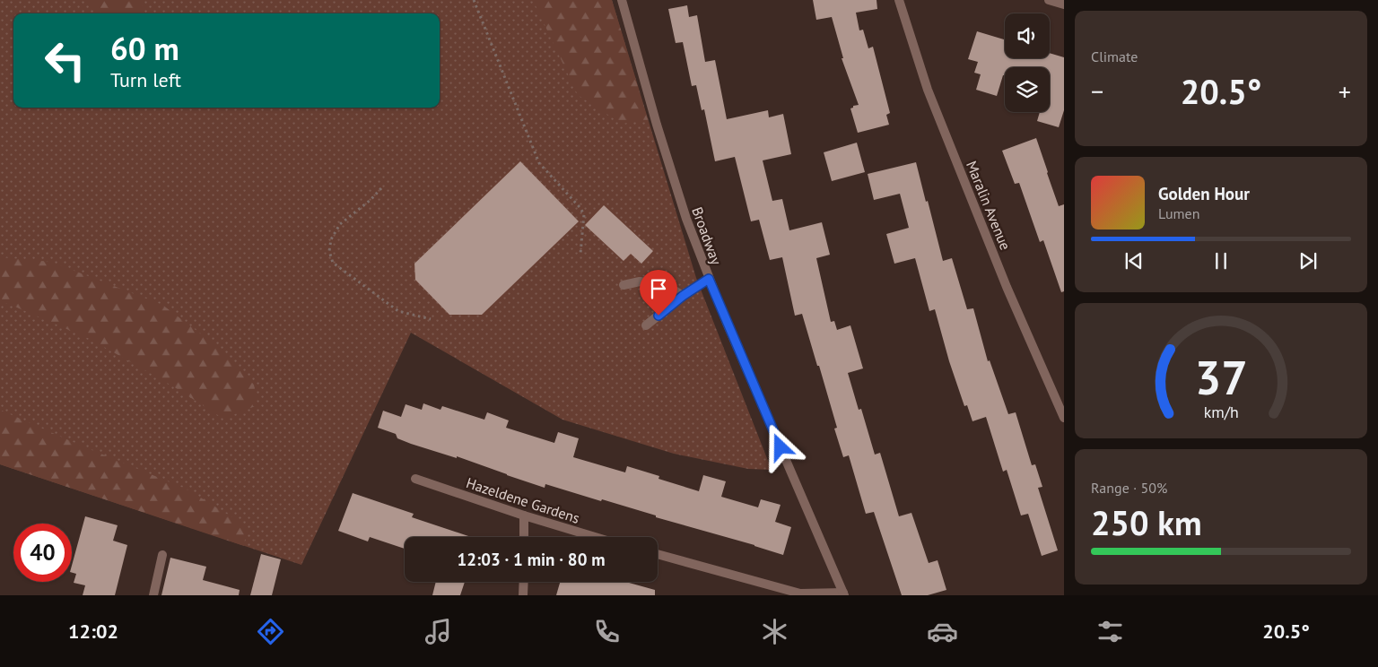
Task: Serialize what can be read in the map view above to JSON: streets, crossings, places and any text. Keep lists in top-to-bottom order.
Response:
{
  "streets": {
    "street": ["Maralin Avenue", "Broadway", "Hazeldene Gardens"]
  },
  "page": {
    "tile": [
      "Climate",
      ["Range · 50%", "250 km"]
    ],
    "turn": ["60 m", "Turn left"],
    "heat": ["−", "20.5°", "+"],
    "song": ["Golden Hour", "Lumen"],
    "limit": "40",
    "trip": "12:03 · 1 min · 80 m",
    "tabs": ["12:02", "20.5°"],
    "gauge": ["37", "km/h"]
  }
}
